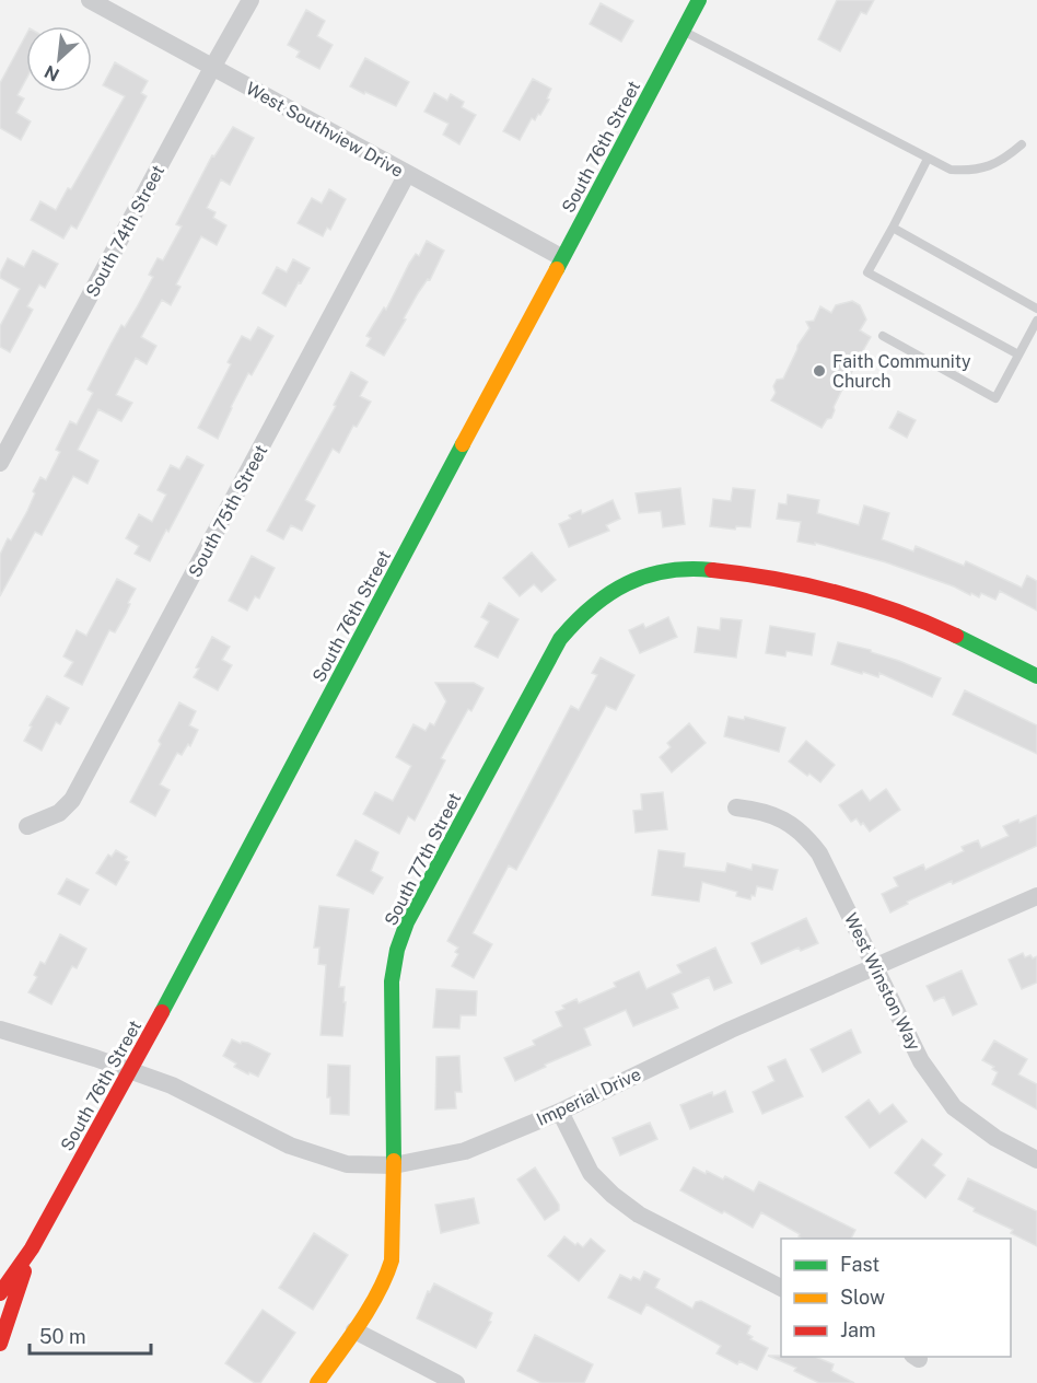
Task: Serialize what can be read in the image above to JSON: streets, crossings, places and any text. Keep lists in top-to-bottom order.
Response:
{
  "streets": {
    "main road": ["South 76th Street", "South 77th Street"],
    "street": [
      "West Southview Drive",
      "South 74th Street",
      "South 75th Street",
      "West Winston Way",
      "Imperial Drive"
    ]
  },
  "crossings": [
    ["West Southview Drive", "South 76th Street"],
    ["West Southview Drive", "South 74th Street"],
    ["West Southview Drive", "South 75th Street"],
    ["South 76th Street", "Imperial Drive"],
    ["South 77th Street", "Imperial Drive"],
    ["West Winston Way", "Imperial Drive"]
  ],
  "places": ["Faith Community Church"],
  "legend": ["Fast", "Slow", "Jam"],
  "scale_bar": "50 m",
  "north": "bottom left"
}
